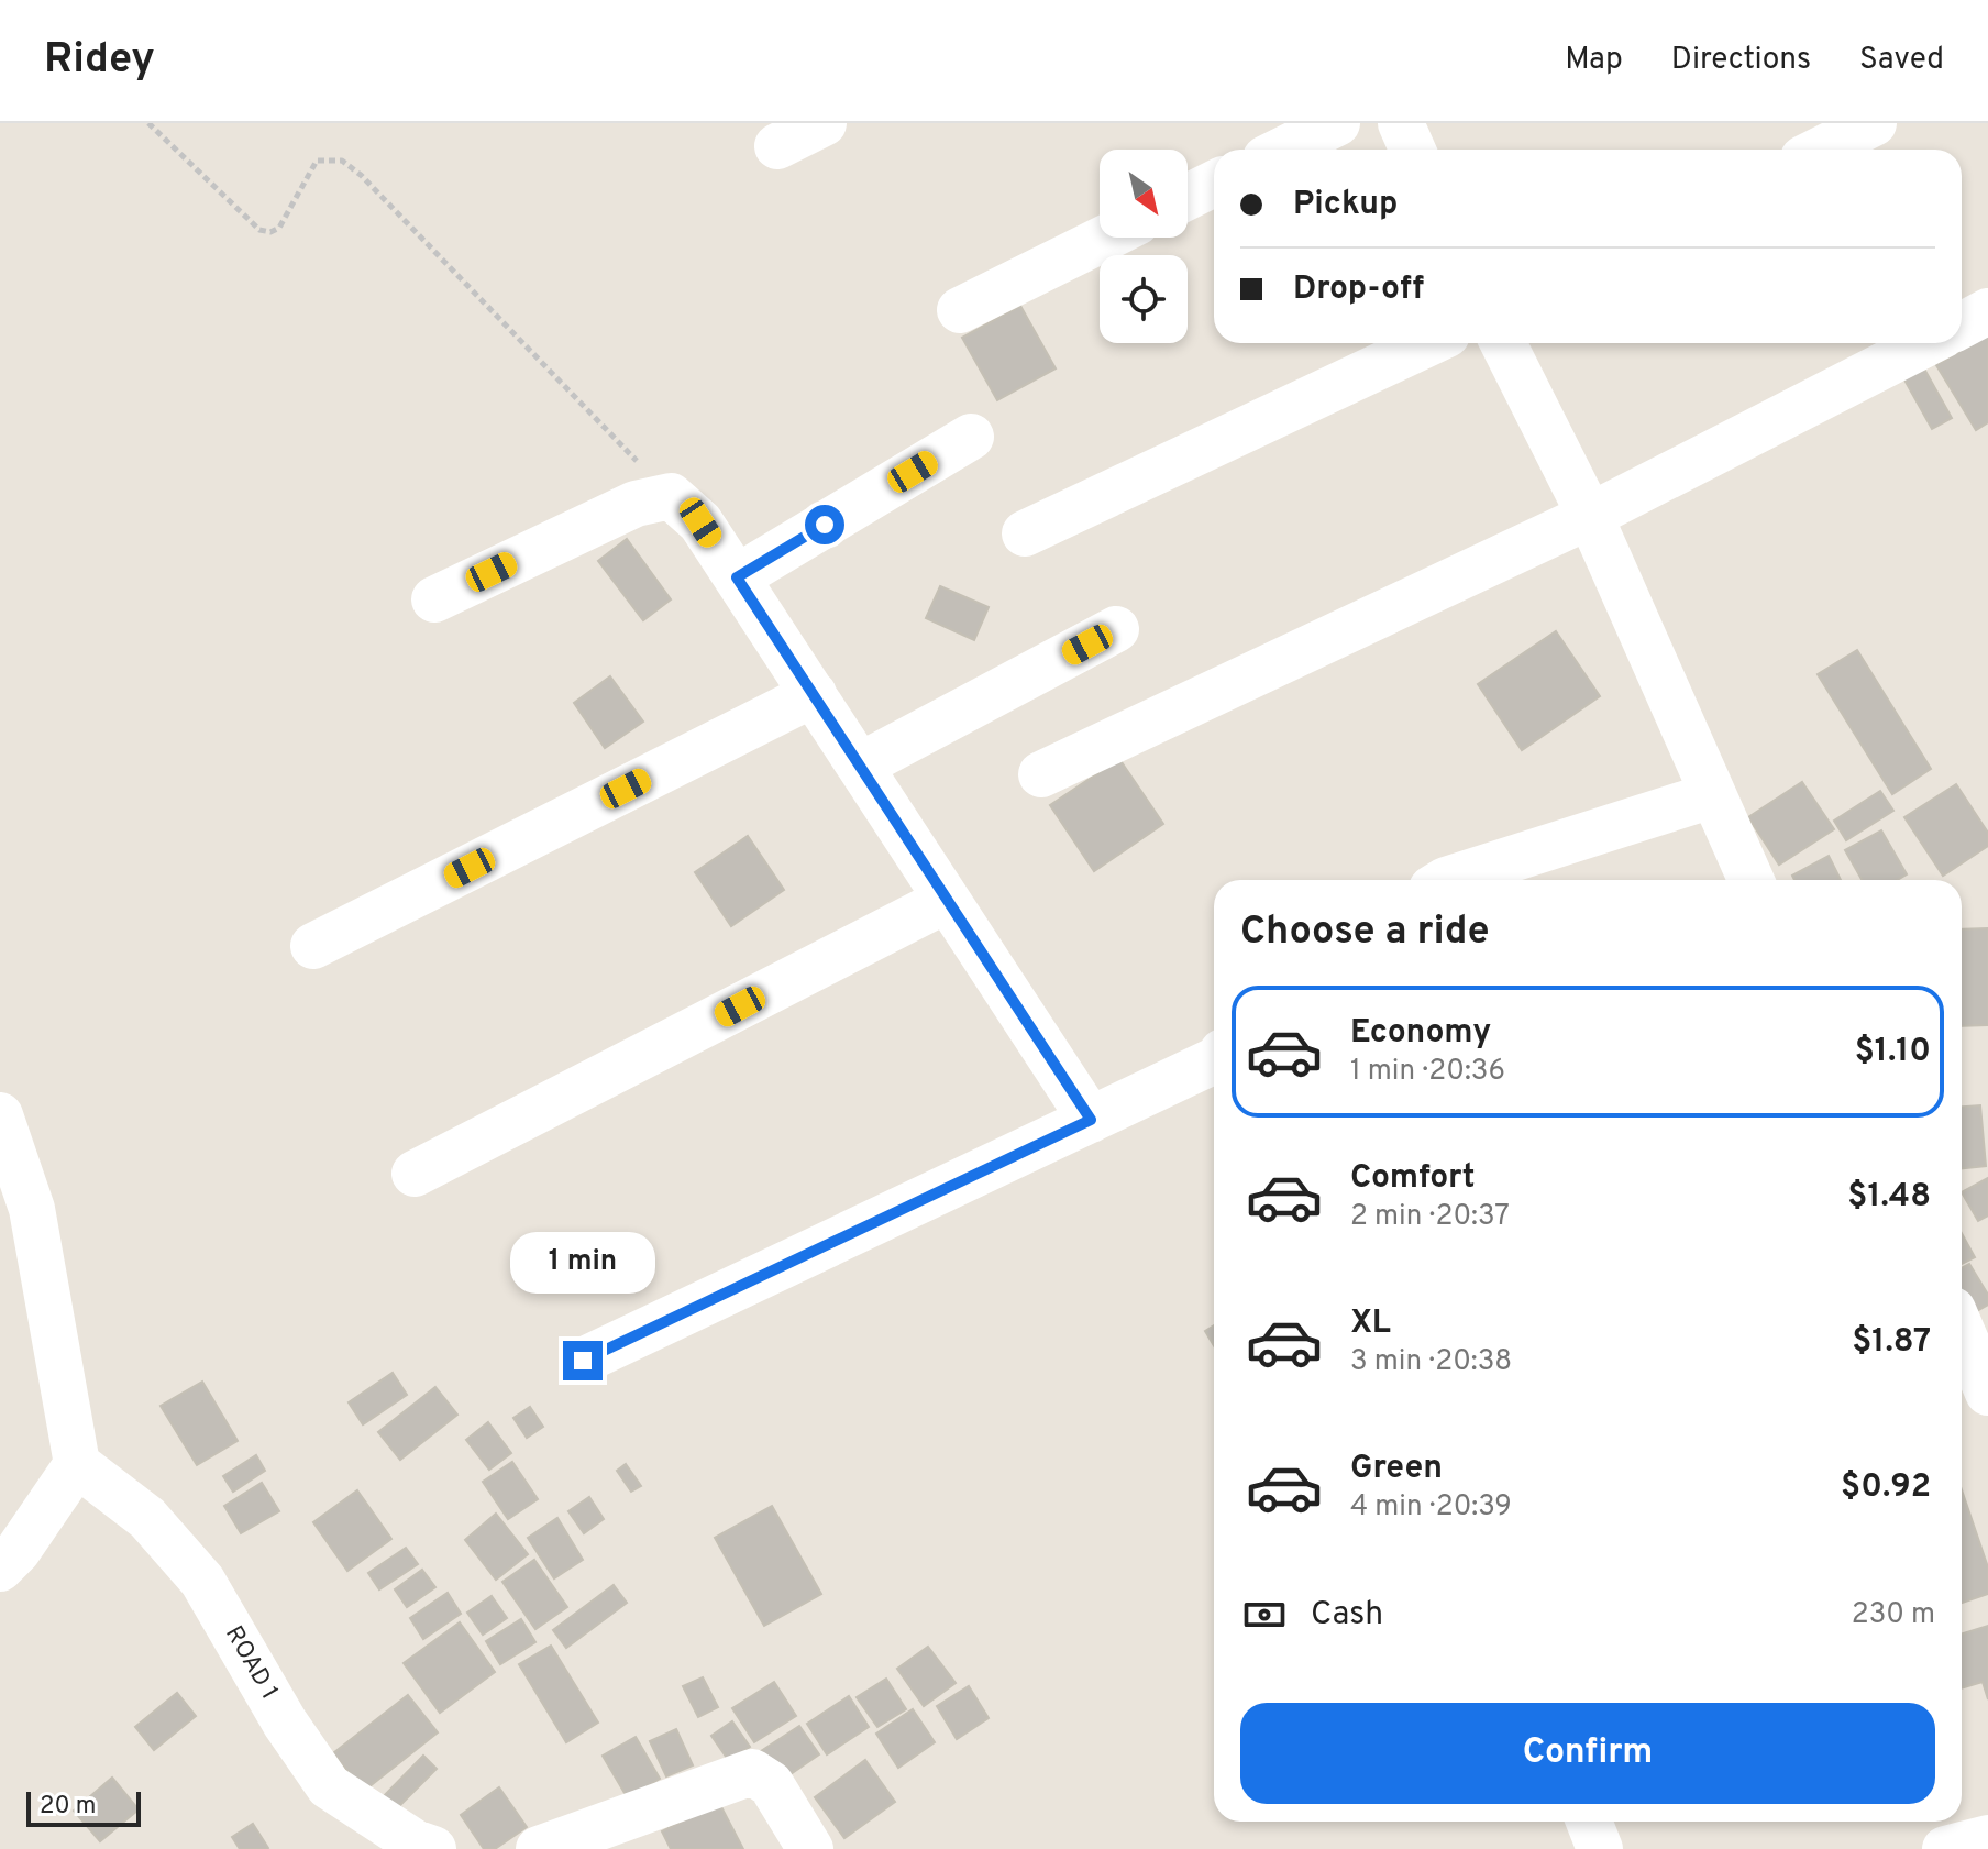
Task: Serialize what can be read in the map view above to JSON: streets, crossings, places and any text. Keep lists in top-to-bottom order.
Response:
{
  "streets": {
    "street": ["ROAD 1"]
  },
  "scale_bar": "20 m",
  "north": "bottom right",
  "page": {
    "header": "Ridey",
    "nav": ["Map", "Directions", "Saved"],
    "banner": ["Pickup", "Drop-off"],
    "heading": "Choose a ride",
    "list": [
      {
        "name": "Economy",
        "note": "1 min · 20:36",
        "value": "$1.10"
      },
      {
        "name": "Comfort",
        "note": "2 min · 20:37",
        "value": "$1.48"
      },
      {
        "name": "XL",
        "note": "3 min · 20:38",
        "value": "$1.87"
      },
      {
        "name": "Green",
        "note": "4 min · 20:39",
        "value": "$0.92"
      }
    ],
    "bubble": "1 min",
    "pay": ["Cash", "230 m"],
    "buttons": "Confirm",
    "scale": "20 m"
  }
}
